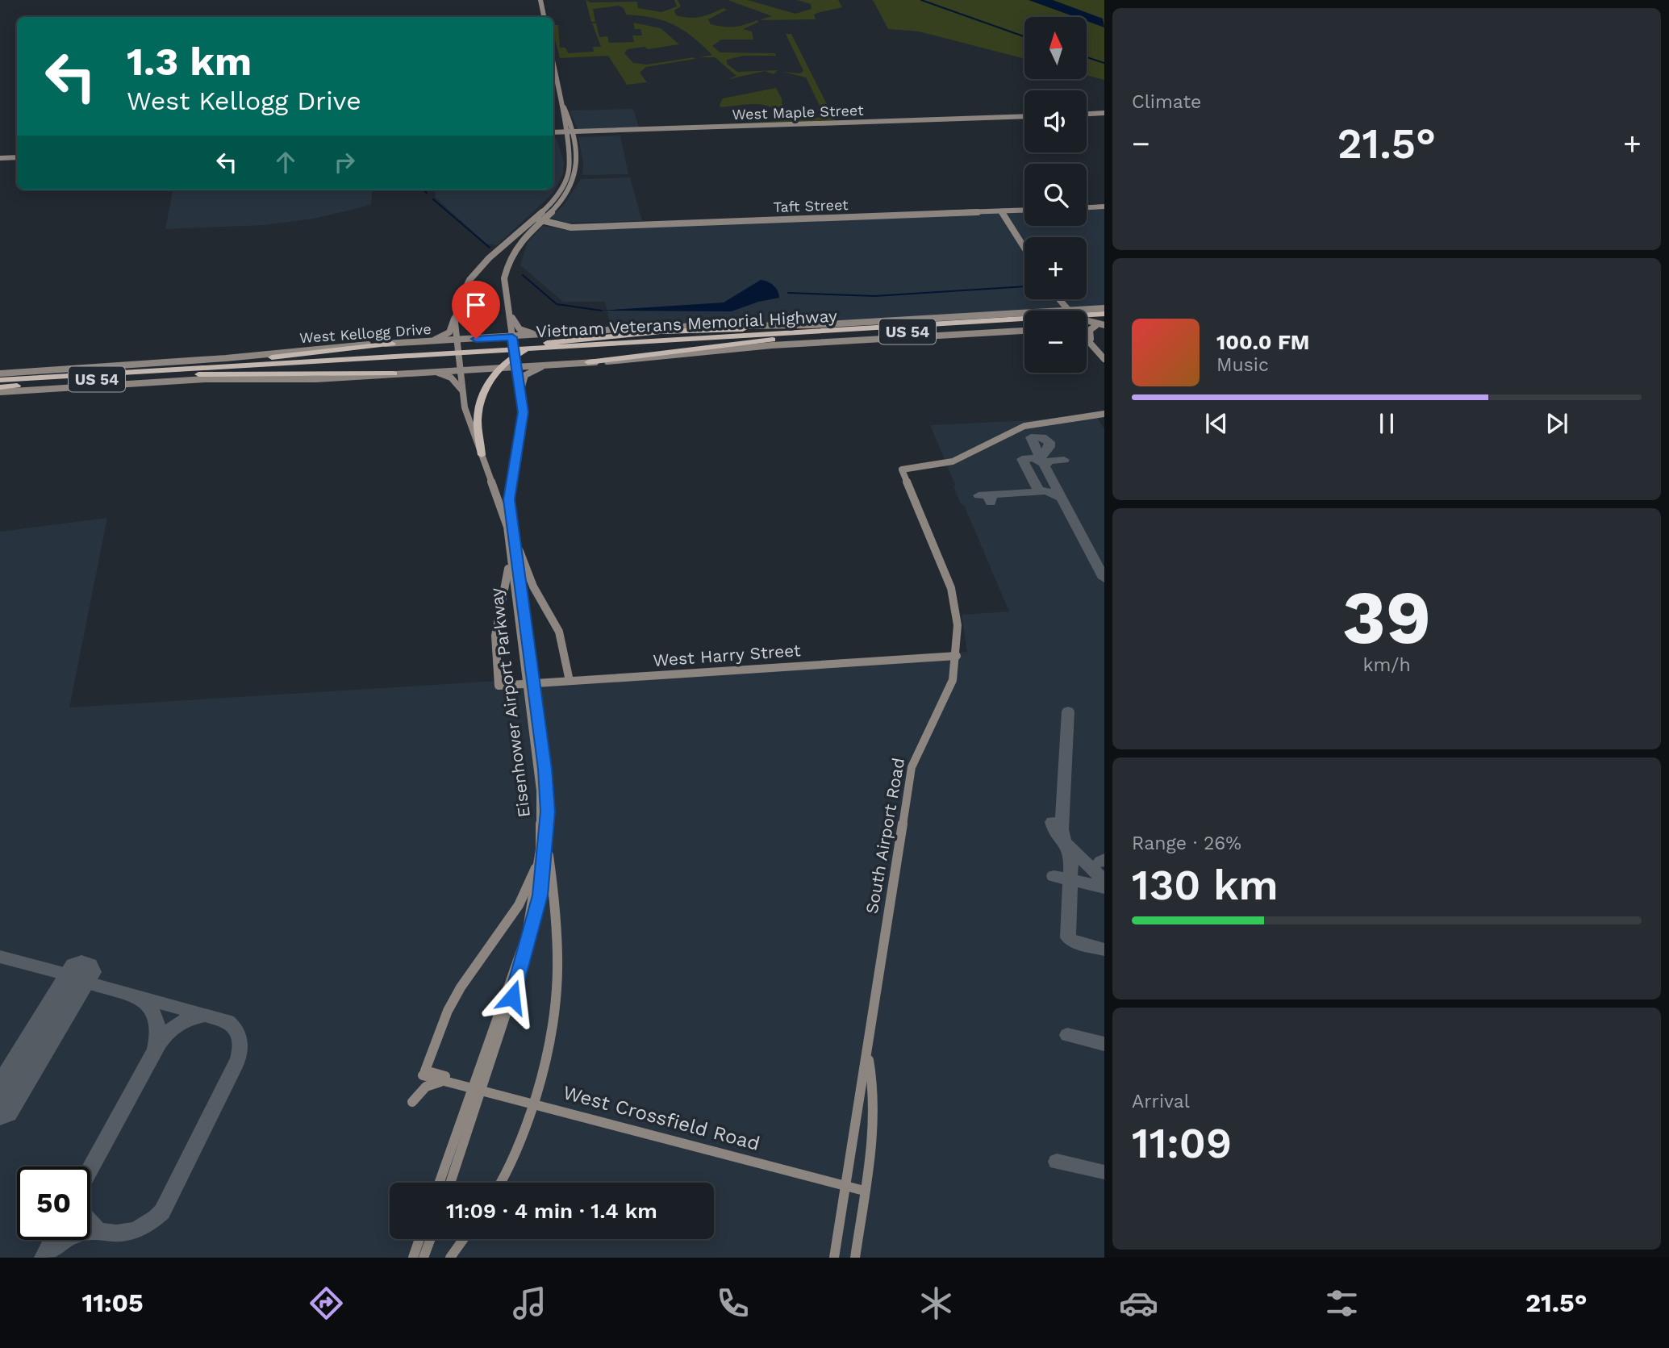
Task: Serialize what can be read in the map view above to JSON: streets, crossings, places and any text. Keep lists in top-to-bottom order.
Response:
{
  "streets": {
    "highway": ["Vietnam Veterans Memorial Highway", "US 54"],
    "main road": [
      "West Maple Street",
      "Taft Street",
      "West Kellogg Drive",
      "West Harry Street",
      "Eisenhower Airport Parkway",
      "South Airport Road",
      "West Crossfield Road"
    ]
  },
  "crossings": [
    ["Taft Street", "Eisenhower Airport Parkway"],
    ["West Kellogg Drive", "Eisenhower Airport Parkway"],
    ["West Harry Street", "Eisenhower Airport Parkway"],
    ["West Harry Street", "South Airport Road"],
    ["South Airport Road", "West Crossfield Road"]
  ],
  "north": "top",
  "page": {
    "tile": [
      "Climate",
      ["39", "km/h"],
      ["Range · 26%", "130 km"],
      ["Arrival", "11:09"]
    ],
    "map_buttons": ["+", "−"],
    "turn": ["1.3 km", "West Kellogg Drive"],
    "heat": ["−", "21.5°", "+"],
    "song": ["100.0 FM", "Music"],
    "limit": "50",
    "trip": "11:09 · 4 min · 1.4 km",
    "tabs": ["11:05", "21.5°"]
  }
}
